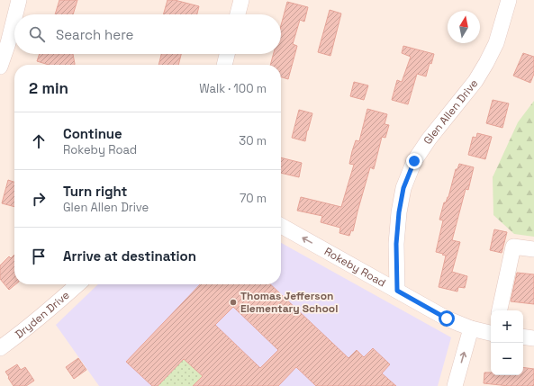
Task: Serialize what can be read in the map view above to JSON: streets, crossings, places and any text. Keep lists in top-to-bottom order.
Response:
{
  "streets": {
    "street": ["Glen Allen Drive", "Rokeby Road", "Dryden Drive"]
  },
  "crossings": [
    ["Glen Allen Drive", "Rokeby Road"]
  ],
  "one_way": ["Rokeby Road"],
  "places": ["Thomas Jefferson Elementary School"],
  "north": "top",
  "page": {
    "search": "Search here",
    "heading": ["2 min", "Walk · 100 m"],
    "list": [
      ["Continue", "Rokeby Road", "30 m"],
      ["Turn right", "Glen Allen Drive", "70 m"],
      "Arrive at destination"
    ],
    "map_buttons": ["+", "−"]
  }
}
